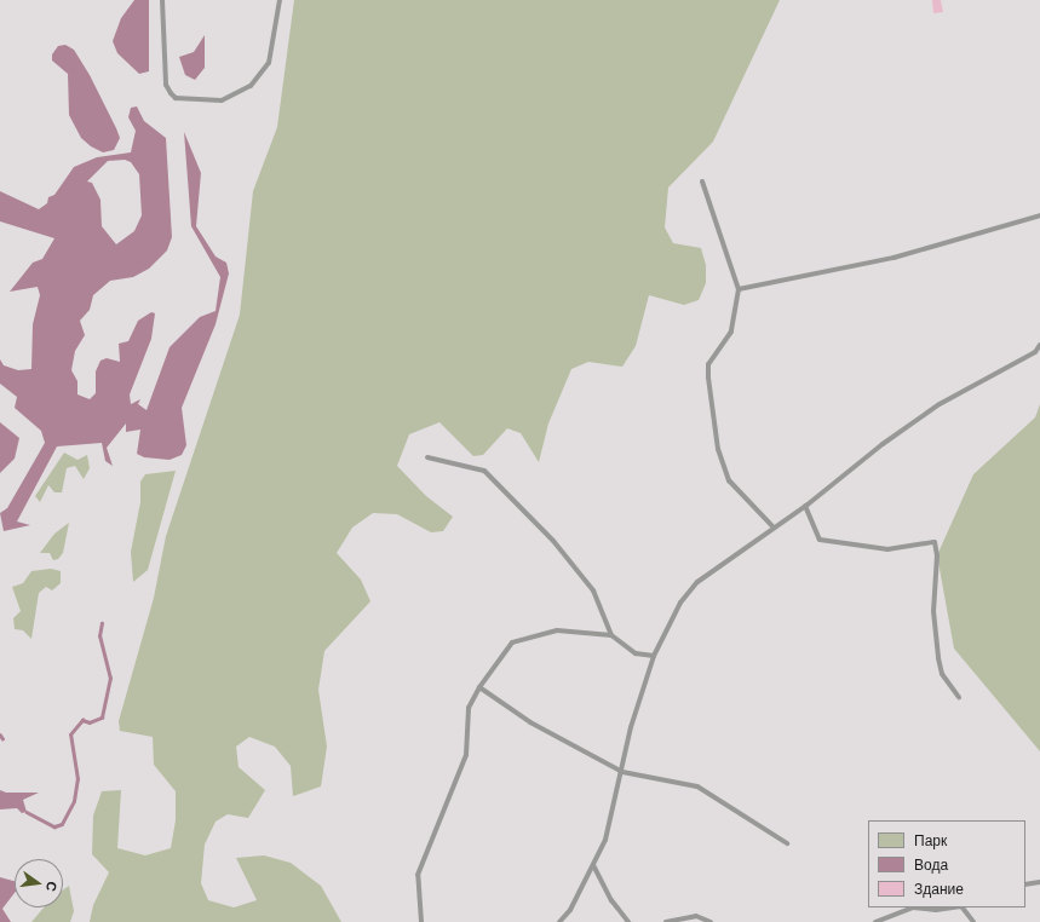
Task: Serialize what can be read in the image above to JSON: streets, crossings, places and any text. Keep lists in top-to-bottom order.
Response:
{
  "legend": ["Парк", "Вода", "Здание"],
  "north": "right"
}
